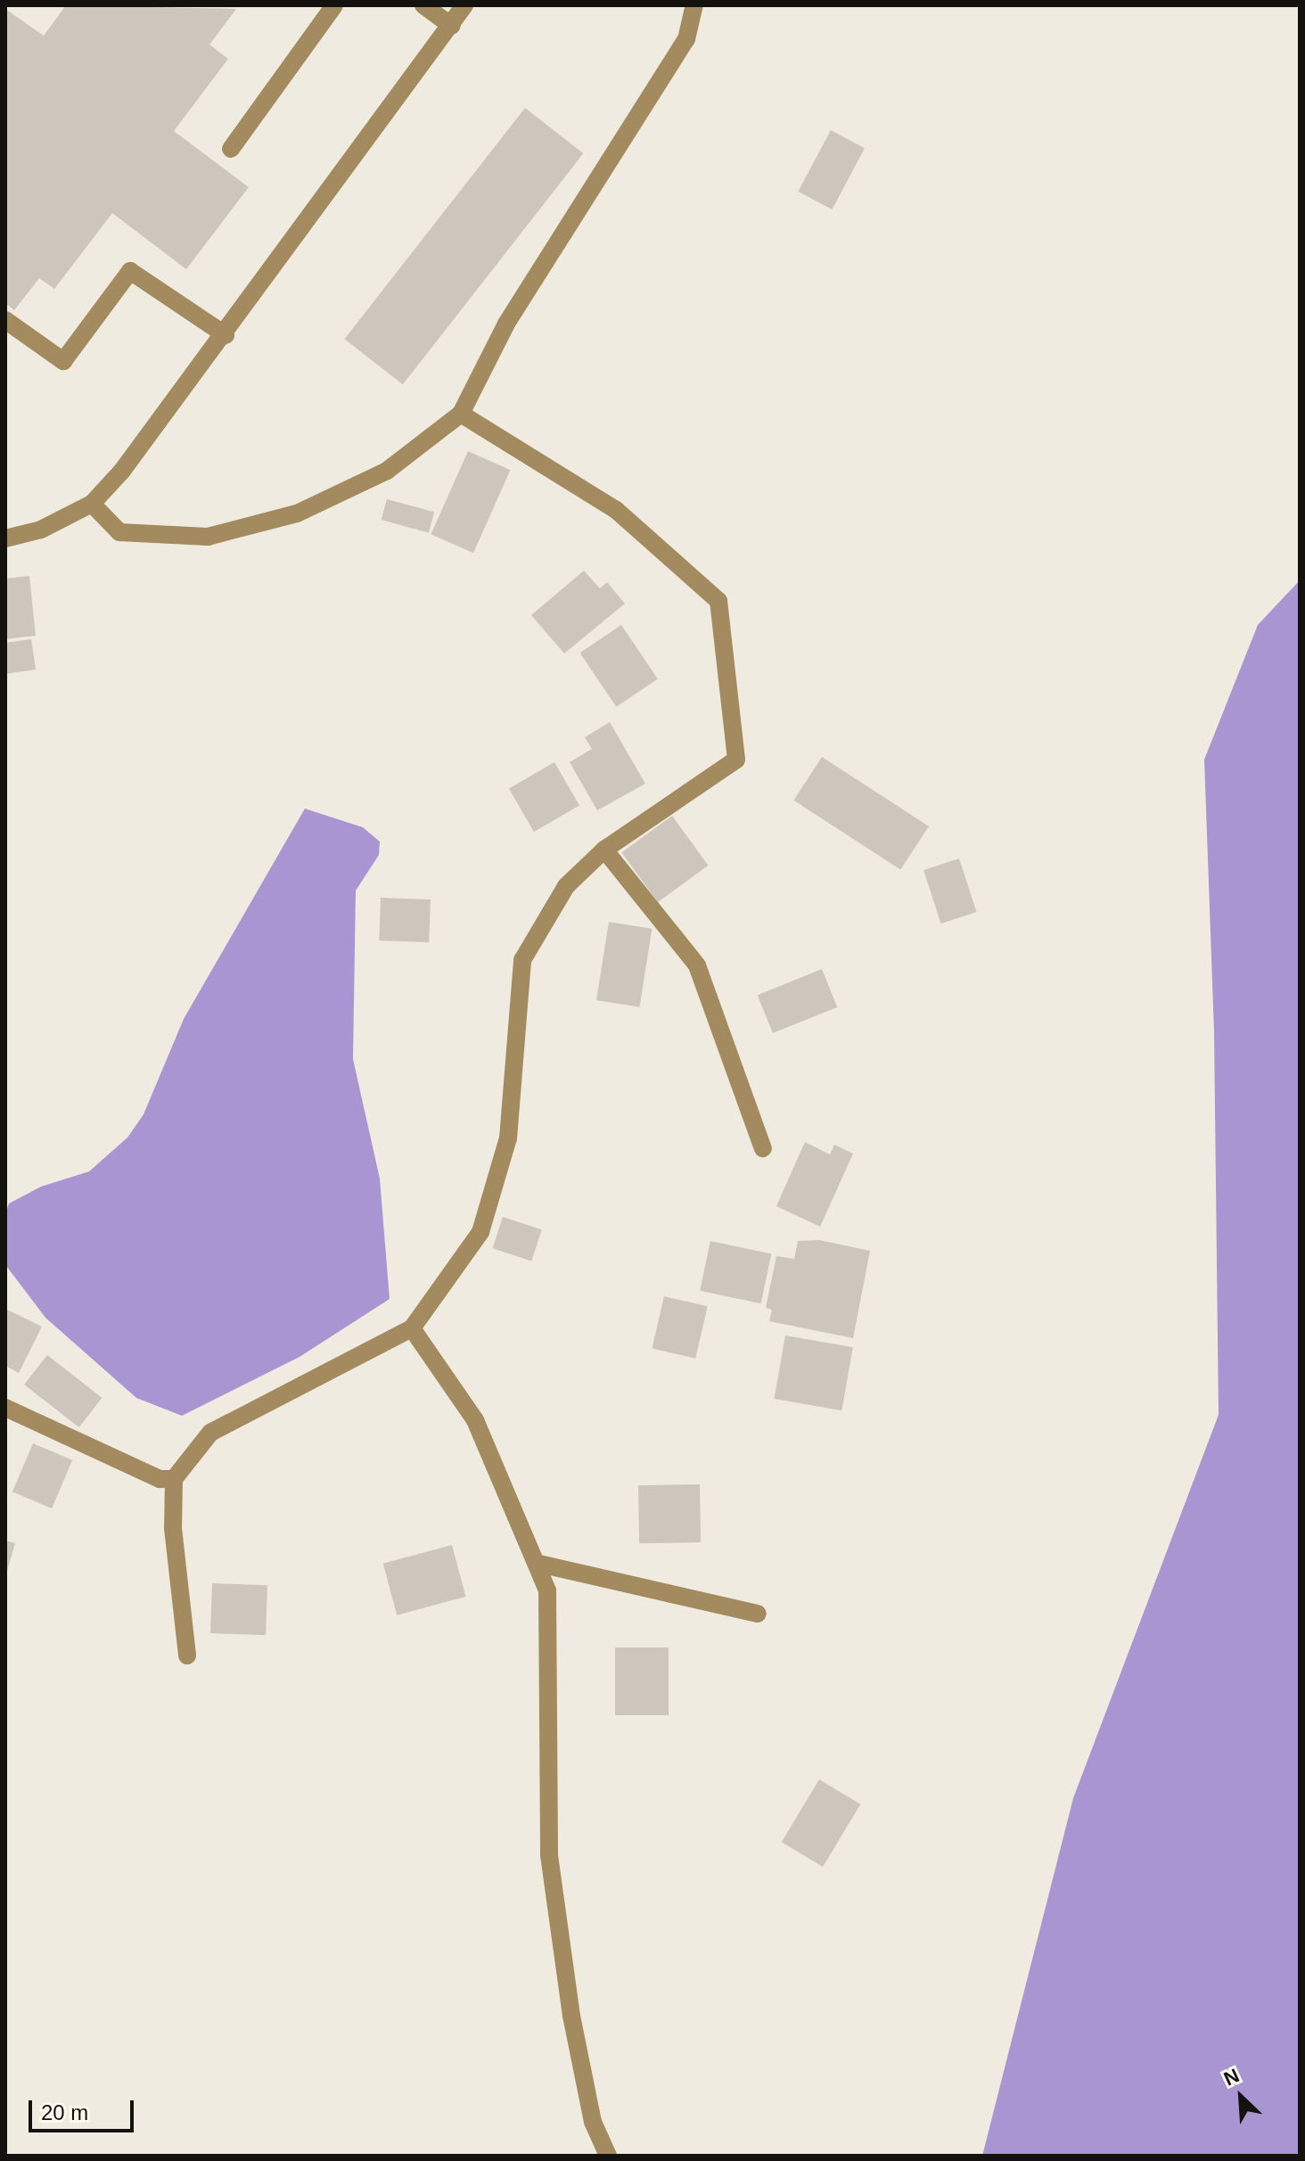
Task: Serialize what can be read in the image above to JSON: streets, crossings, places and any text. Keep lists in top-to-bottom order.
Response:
{
  "scale_bar": "20 m",
  "north": "top left"
}
